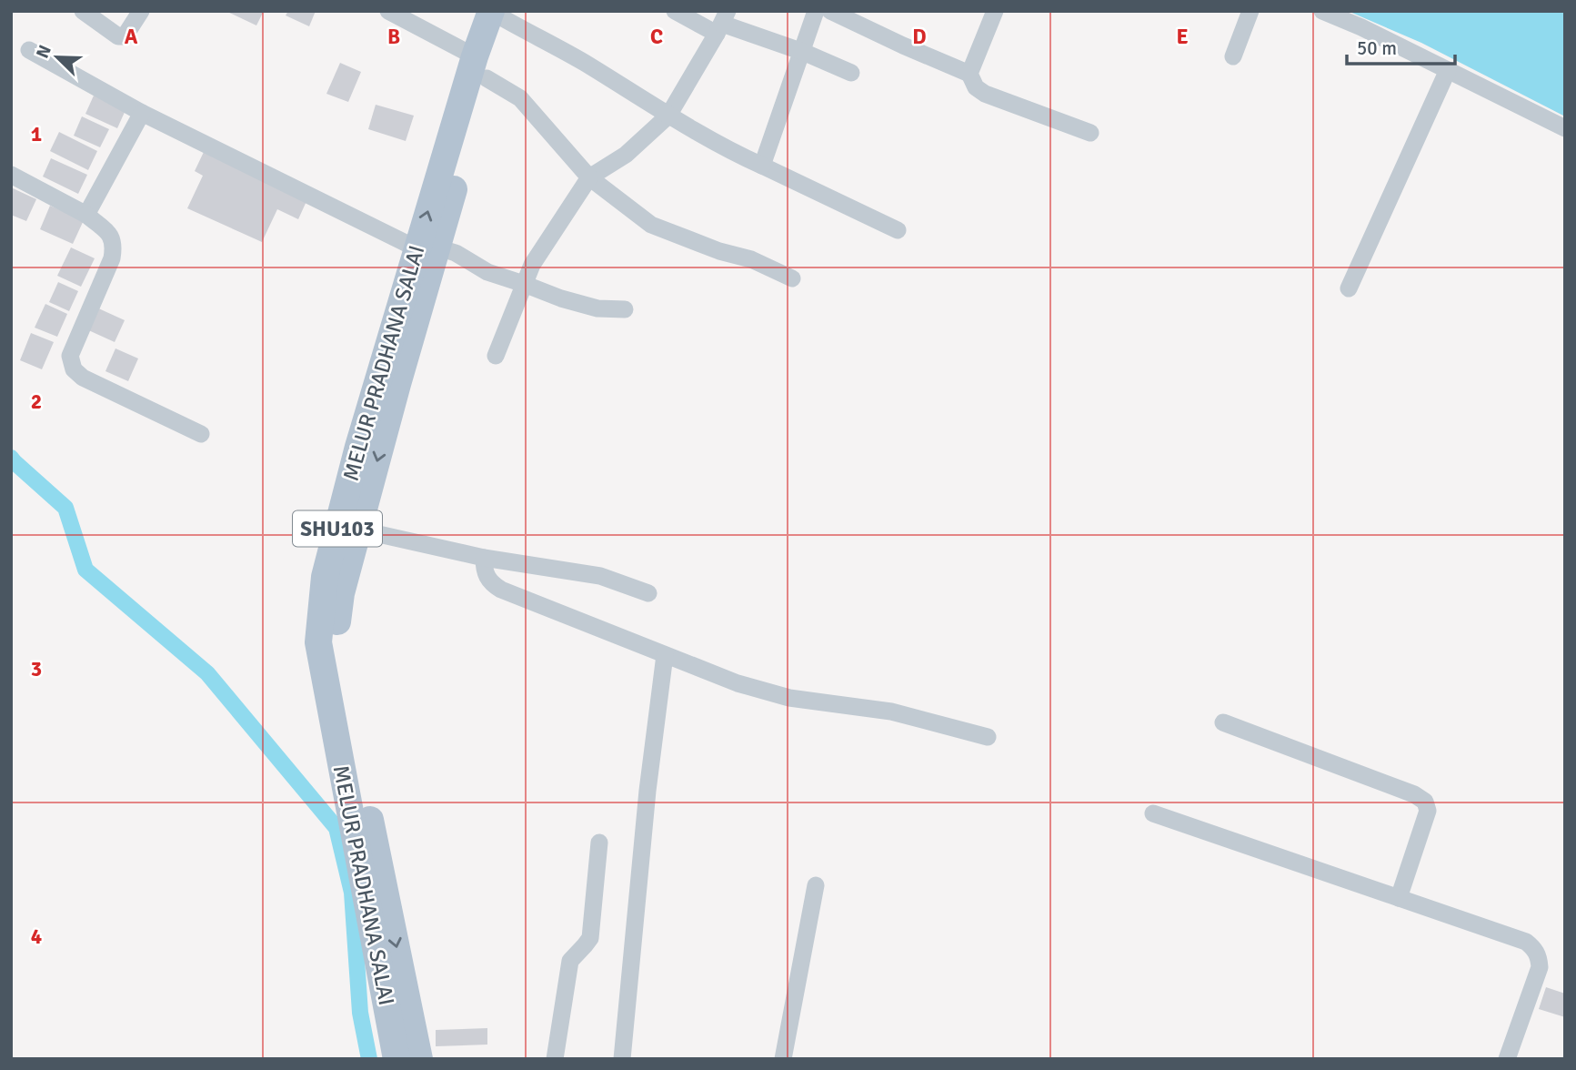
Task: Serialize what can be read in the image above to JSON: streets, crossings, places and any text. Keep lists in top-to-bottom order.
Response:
{
  "streets": {
    "main road": ["MELUR PRADHANA SALAI", "SHU103"]
  },
  "scale_bar": "50 m",
  "north": "top left",
  "grid": {
    "columns": [
      "A",
      "B",
      "C",
      "D",
      "E"
    ],
    "rows": [
      "1",
      "2",
      "3",
      "4"
    ]
  }
}
